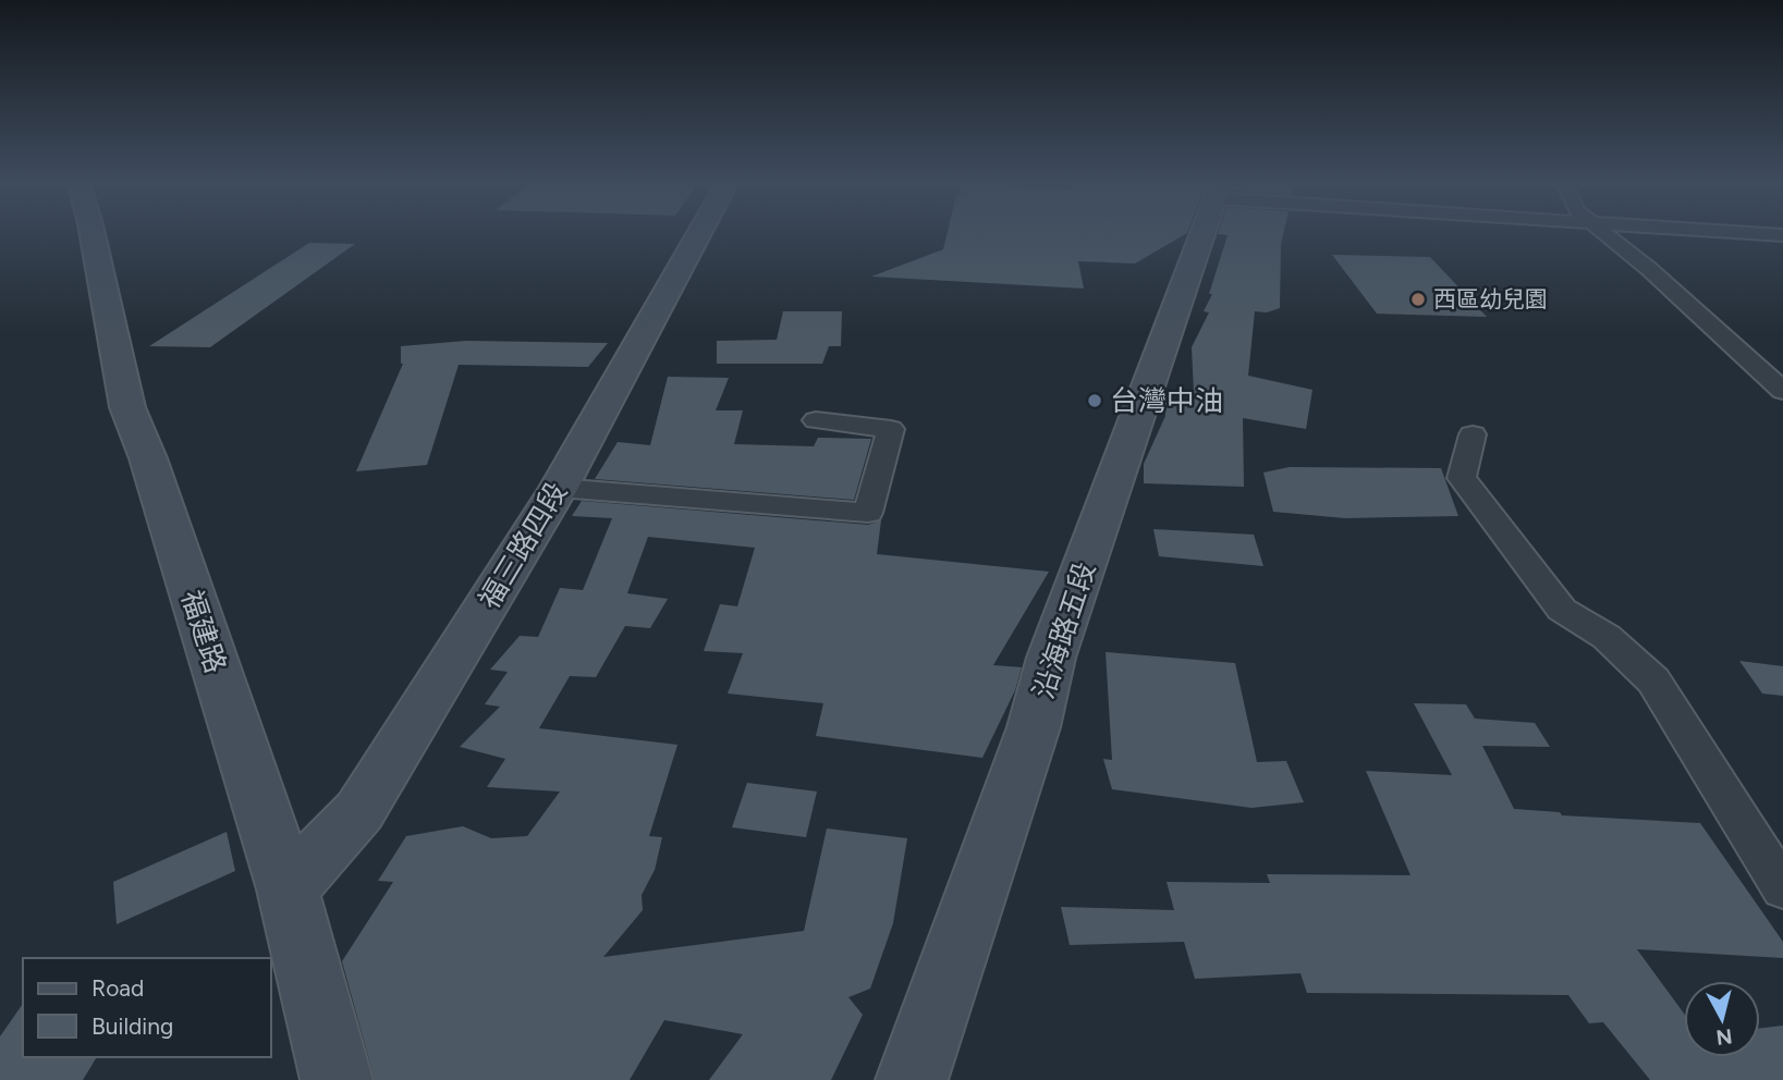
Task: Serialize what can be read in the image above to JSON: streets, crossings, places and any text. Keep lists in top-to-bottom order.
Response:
{
  "streets": {
    "street": ["福三路四段", "沿海路五段", "福建路"]
  },
  "crossings": [
    ["福三路四段", "福建路"]
  ],
  "places": ["西區幼兒園", "台灣中油"],
  "legend": ["Road", "Building"],
  "north": "bottom"
}
